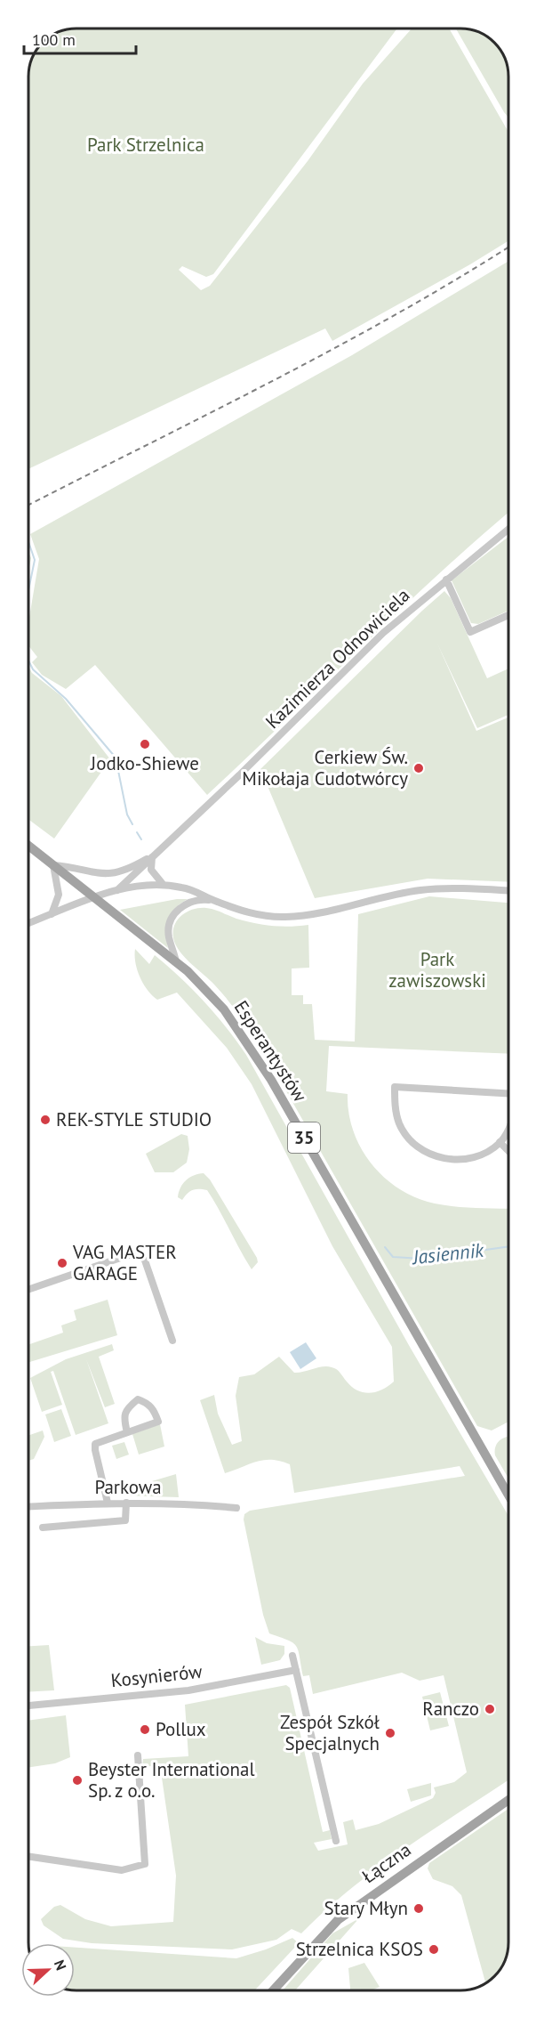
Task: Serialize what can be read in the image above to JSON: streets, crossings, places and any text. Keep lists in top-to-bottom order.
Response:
{
  "streets": {
    "main road": ["Esperantystów", "35", "Łączna"],
    "street": ["Kazimierza Odnowiciela", "Parkowa", "Kosynierów"]
  },
  "water": ["Jasiennik"],
  "parks": ["Park Strzelnica", "Park zawiszowski"],
  "places": [
    "Jodko-Shiewe",
    "Cerkiew Św. Mikołaja Cudotwórcy",
    "REK-STYLE STUDIO",
    "VAG MASTER GARAGE",
    "Ranczo",
    "Pollux",
    "Zespół Szkół Specjalnych",
    "Beyster International Sp. z o.o.",
    "Stary Młyn",
    "Strzelnica KSOS"
  ],
  "scale_bar": "100 m",
  "north": "right"
}
